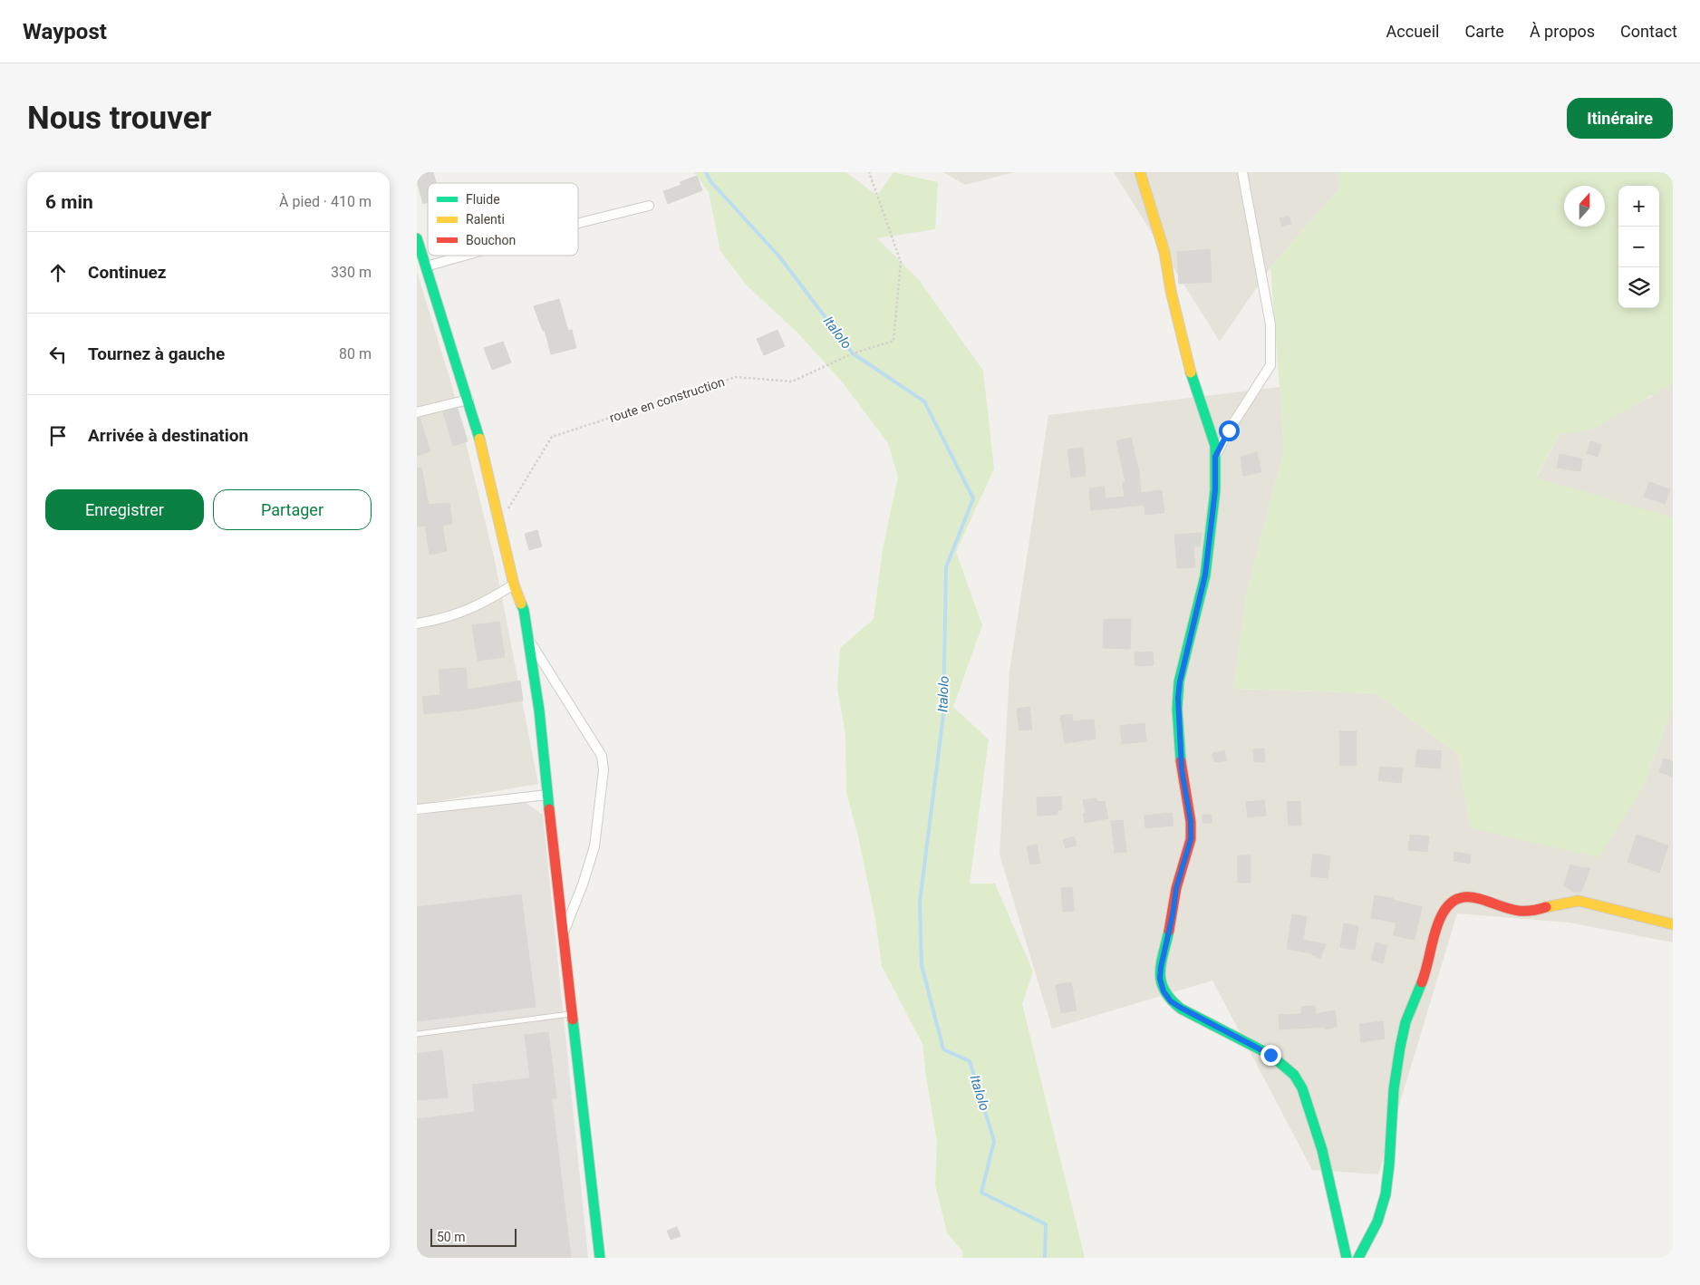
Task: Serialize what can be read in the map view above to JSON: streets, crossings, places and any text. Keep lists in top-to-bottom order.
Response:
{
  "streets": {
    "path": ["route en construction"]
  },
  "water": ["Italolo"],
  "legend": ["Fluide", "Ralenti", "Bouchon"],
  "scale_bar": "50 m",
  "north": "top",
  "page": {
    "header": "Waypost",
    "nav": [
      "Accueil",
      "Carte",
      "À propos",
      "Contact"
    ],
    "buttons": [
      "Itinéraire",
      ["Enregistrer", "Partager"]
    ],
    "title": "Nous trouver",
    "heading": ["6 min", "À pied · 410 m"],
    "map_buttons": ["+", "−"],
    "list": [
      ["Continuez", "330 m"],
      ["Tournez à gauche", "80 m"],
      "Arrivée à destination"
    ],
    "scale": "50 m"
  }
}
